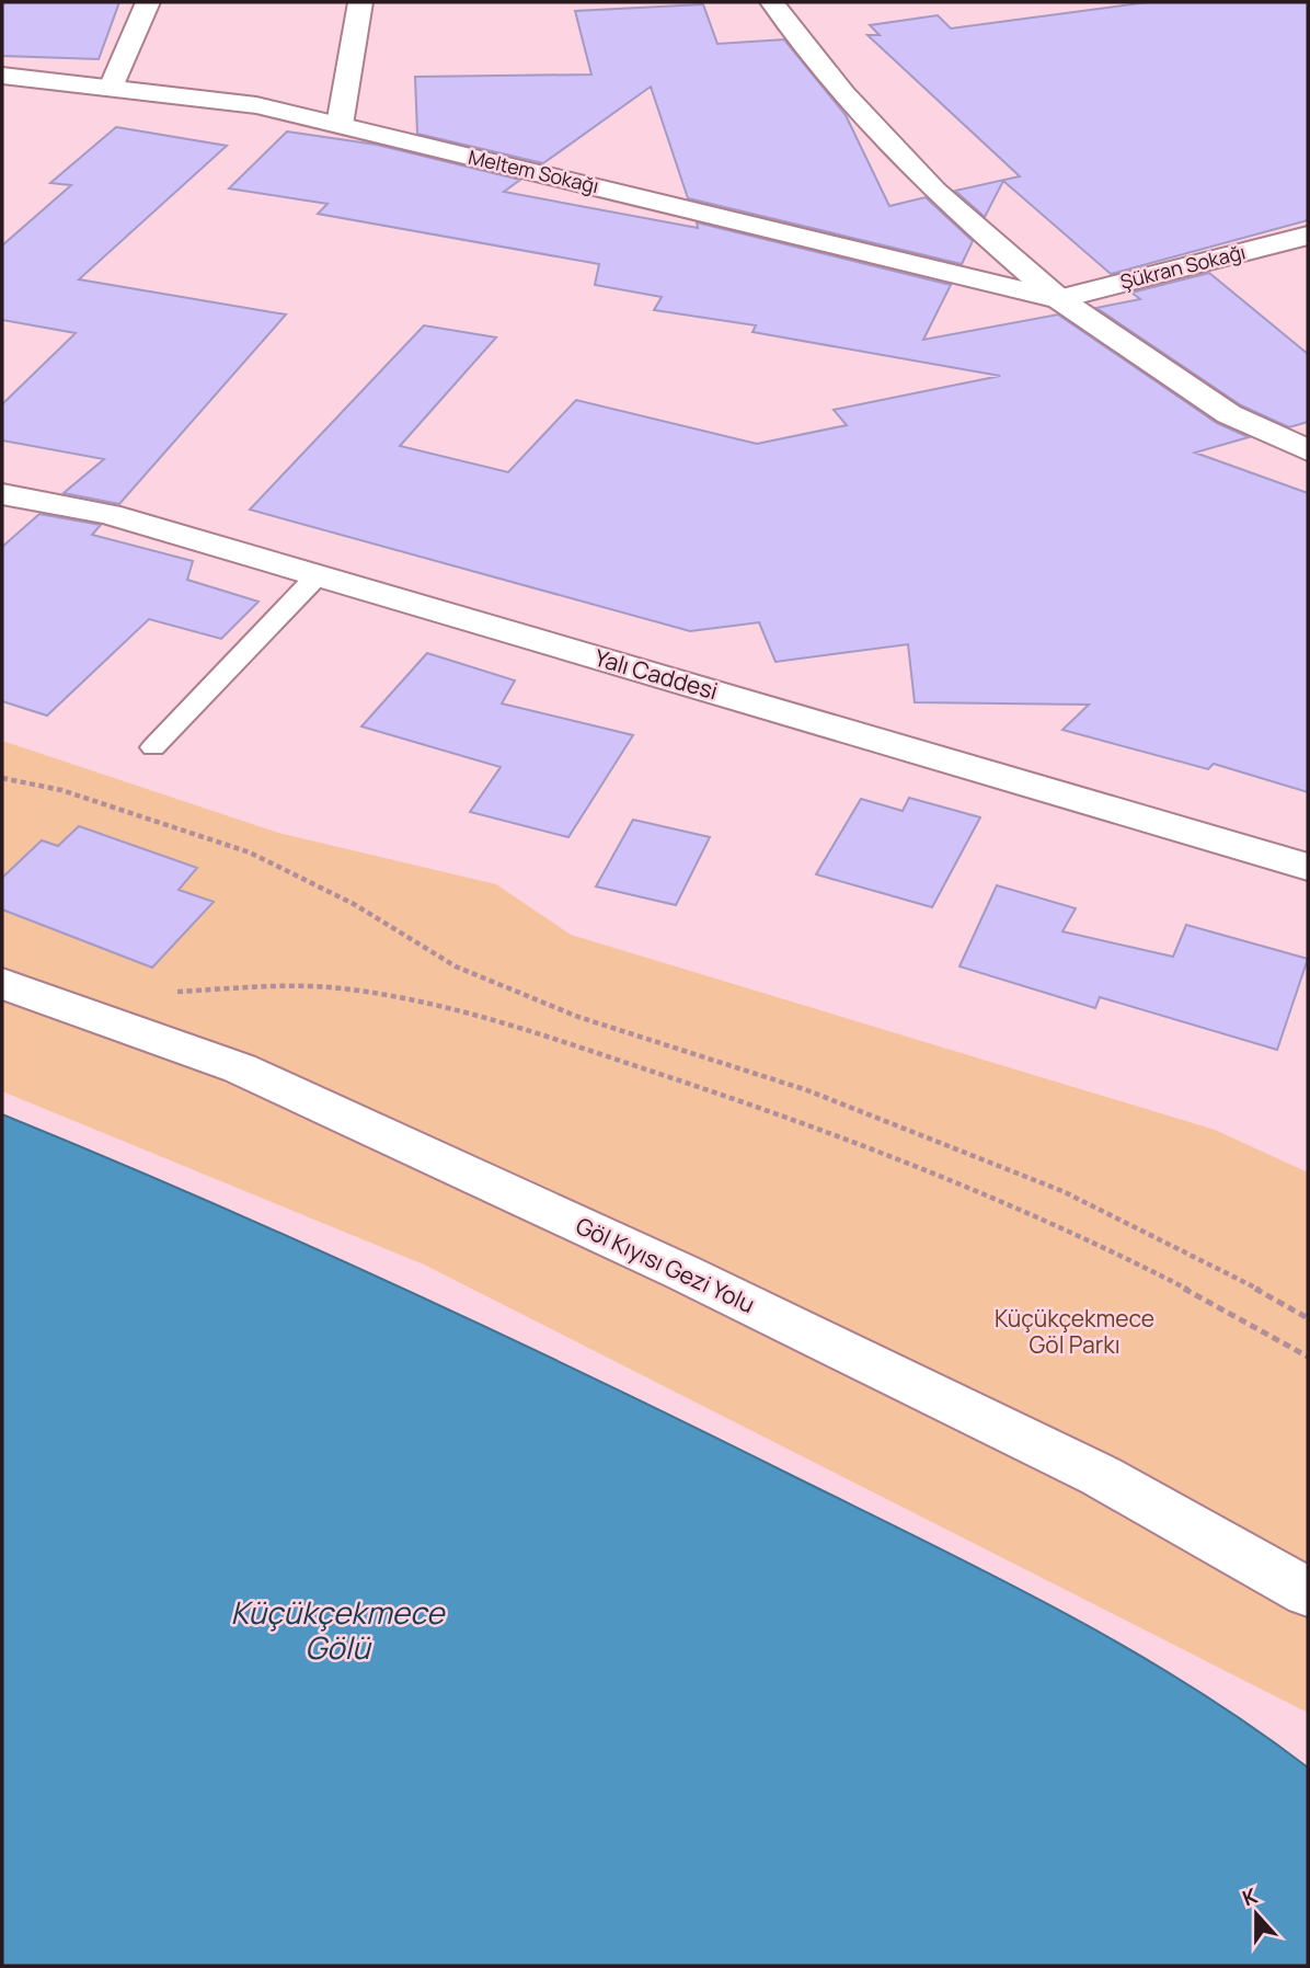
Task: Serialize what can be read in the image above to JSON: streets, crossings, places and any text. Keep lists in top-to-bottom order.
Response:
{
  "streets": {
    "street": [
      "Meltem Sokağı",
      "Şükran Sokağı",
      "Yalı Caddesi",
      "Göl Kıyısı Gezi Yolu"
    ]
  },
  "crossings": [
    ["Meltem Sokağı", "Şükran Sokağı"]
  ],
  "water": ["Küçükçekmece Gölü"],
  "parks": ["Küçükçekmece Göl Parkı"],
  "north": "top"
}
